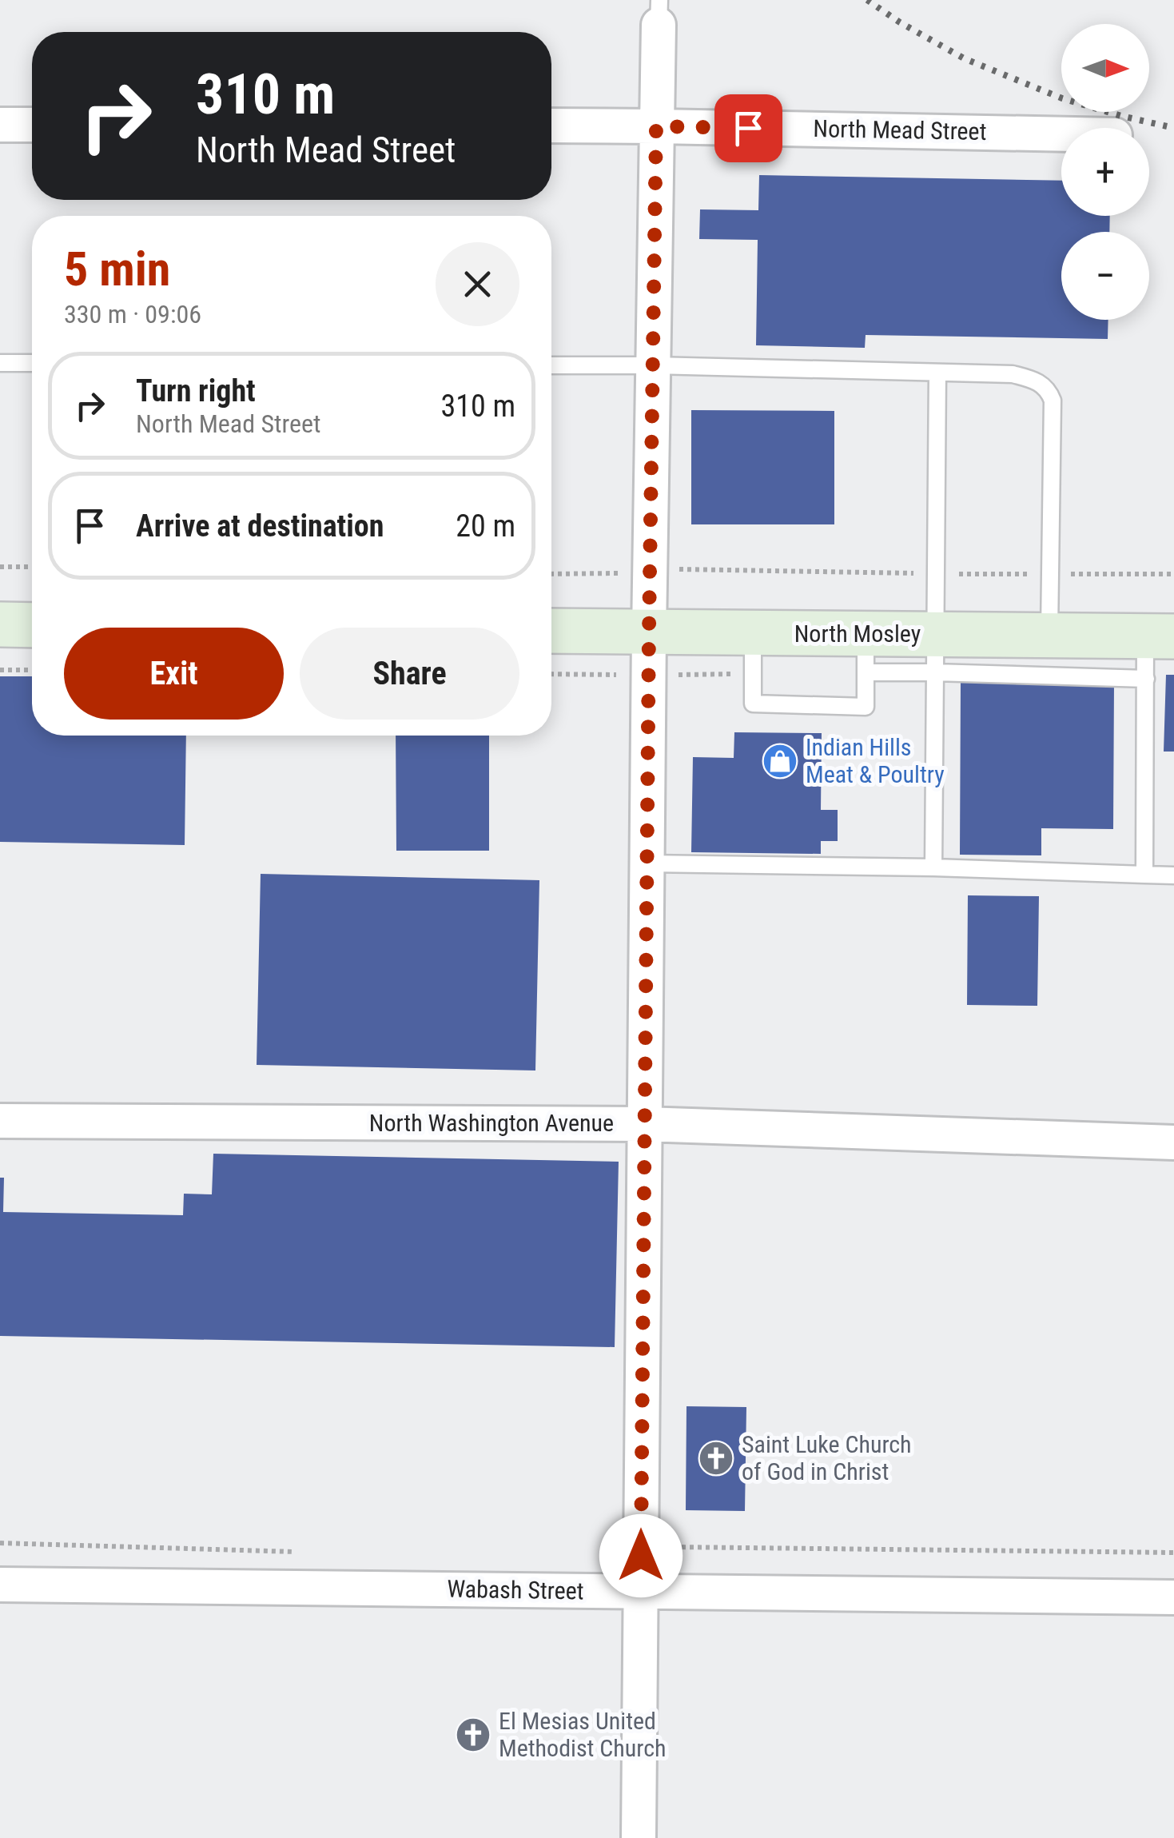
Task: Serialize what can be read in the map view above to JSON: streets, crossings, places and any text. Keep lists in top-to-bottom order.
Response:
{
  "streets": {
    "street": [
      "North Mead Street",
      "North Mosley",
      "North Washington Avenue",
      "Wabash Street"
    ]
  },
  "places": {
    "shop": ["Indian Hills Meat & Poultry"],
    "church": ["Saint Luke Church of God in Christ", "El Mesias United Methodist Church"]
  },
  "north": "right",
  "page": {
    "map_buttons": ["+", "−"],
    "turn": ["310 m", "North Mead Street"],
    "heading": ["5 min", "330 m · 09:06"],
    "list": [
      {
        "name": "Turn right",
        "note": "North Mead Street",
        "value": "310 m"
      },
      {
        "name": "Arrive at destination",
        "value": "20 m"
      }
    ],
    "buttons": ["Exit", "Share"]
  }
}
